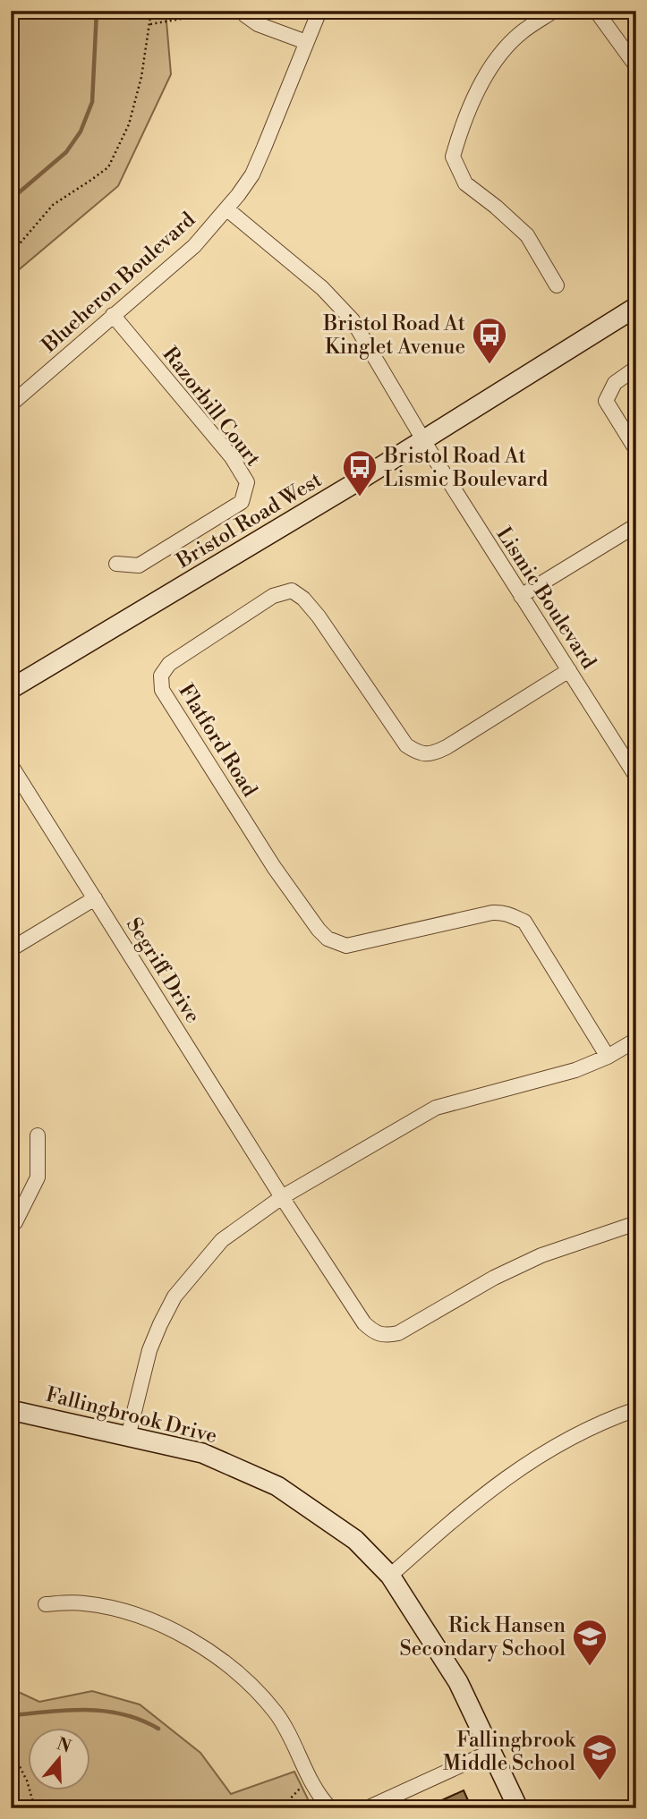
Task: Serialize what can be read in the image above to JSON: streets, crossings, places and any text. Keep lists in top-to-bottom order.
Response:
{
  "streets": {
    "street": [
      "Blueheron Boulevard",
      "Razorbill Court",
      "Bristol Road West",
      "Lismic Boulevard",
      "Flatford Road",
      "Segriff Drive",
      "Fallingbrook Drive"
    ]
  },
  "crossings": [
    ["Blueheron Boulevard", "Razorbill Court"],
    ["Blueheron Boulevard", "Lismic Boulevard"],
    ["Bristol Road West", "Lismic Boulevard"],
    ["Lismic Boulevard", "Flatford Road"]
  ],
  "places": {
    "bus stop": ["Bristol Road At Kinglet Avenue", "Bristol Road At Lismic Boulevard"],
    "school or university": ["Rick Hansen Secondary School", "Fallingbrook Middle School"]
  },
  "north": "top"
}
